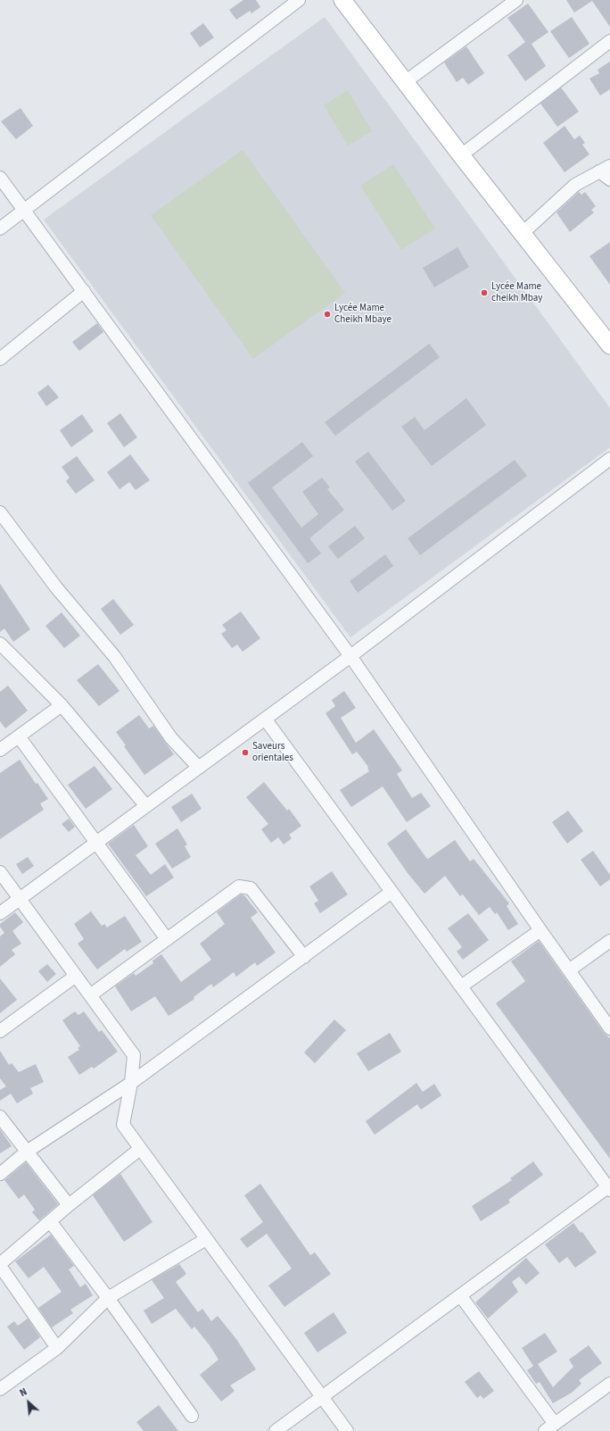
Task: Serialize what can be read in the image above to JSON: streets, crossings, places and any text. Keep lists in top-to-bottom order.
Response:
{
  "places": ["Lycée Mame cheikh Mbay", "Lycée Mame Cheikh Mbaye", "Saveurs orientales"],
  "north": "top left"
}
